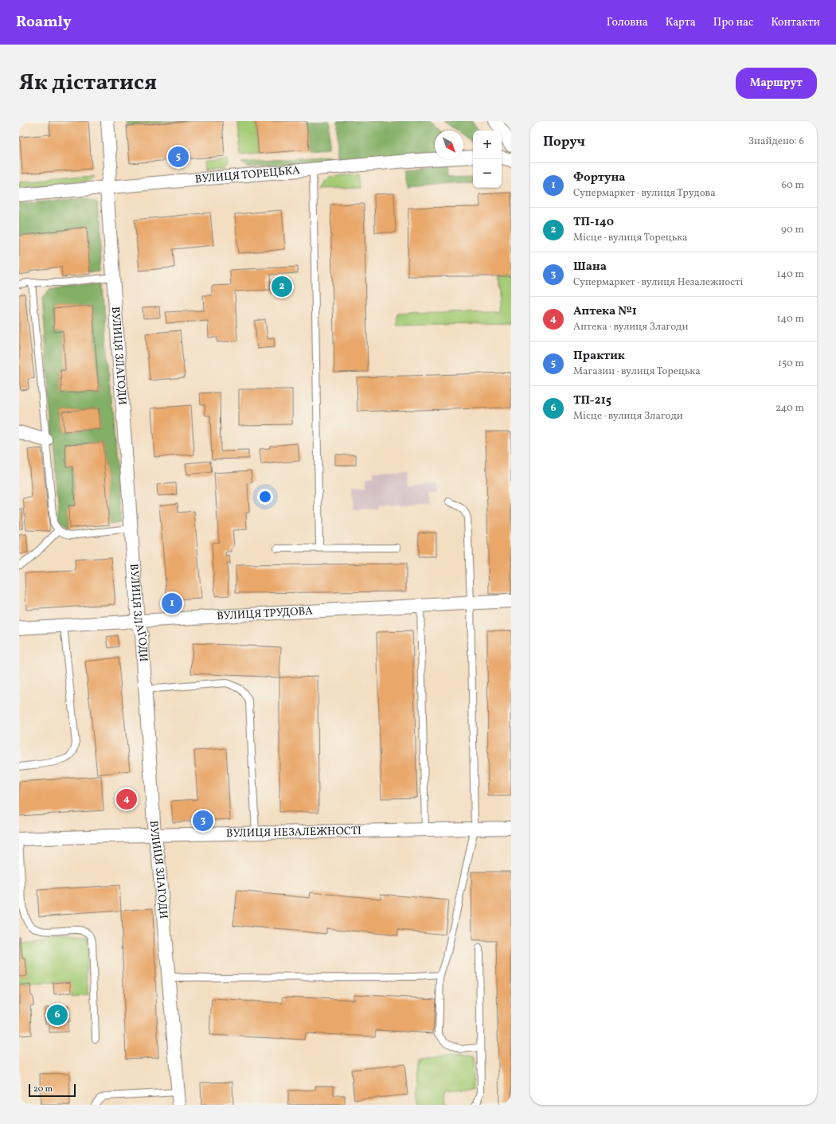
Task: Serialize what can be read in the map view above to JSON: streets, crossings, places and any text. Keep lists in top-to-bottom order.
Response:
{
  "streets": {
    "street": [
      "ВУЛИЦЯ ТОРЕЦЬКА",
      "ВУЛИЦЯ ЗЛАГОДИ",
      "ВУЛИЦЯ ТРУДОВА",
      "ВУЛИЦЯ НЕЗАЛЕЖНОСТІ"
    ]
  },
  "crossings": [
    ["ВУЛИЦЯ ТОРЕЦЬКА", "ВУЛИЦЯ ЗЛАГОДИ"],
    ["ВУЛИЦЯ ЗЛАГОДИ", "ВУЛИЦЯ ТРУДОВА"],
    ["ВУЛИЦЯ ЗЛАГОДИ", "ВУЛИЦЯ НЕЗАЛЕЖНОСТІ"]
  ],
  "scale_bar": "20 m",
  "north": "bottom right",
  "page": {
    "header": "Roamly",
    "nav": [
      "Головна",
      "Карта",
      "Про нас",
      "Контакти"
    ],
    "title": "Як дістатися",
    "buttons": "Маршрут",
    "heading": ["Поруч", "Знайдено: 6"],
    "map_buttons": ["+", "−"],
    "pins": [
      "5",
      "2",
      "1",
      "4",
      "3",
      "6"
    ],
    "list": [
      {
        "mark": "1",
        "name": "Фортуна",
        "note": "Супермаркет · вулиця Трудова",
        "value": "60 m"
      },
      {
        "mark": "2",
        "name": "ТП-140",
        "note": "Місце · вулиця Торецька",
        "value": "90 m"
      },
      {
        "mark": "3",
        "name": "Шана",
        "note": "Супермаркет · вулиця Незалежності",
        "value": "140 m"
      },
      {
        "mark": "4",
        "name": "Аптека №1",
        "note": "Аптека · вулиця Злагоди",
        "value": "140 m"
      },
      {
        "mark": "5",
        "name": "Практик",
        "note": "Магазин · вулиця Торецька",
        "value": "150 m"
      },
      {
        "mark": "6",
        "name": "ТП-215",
        "note": "Місце · вулиця Злагоди",
        "value": "240 m"
      }
    ],
    "scale": "20 m"
  }
}
